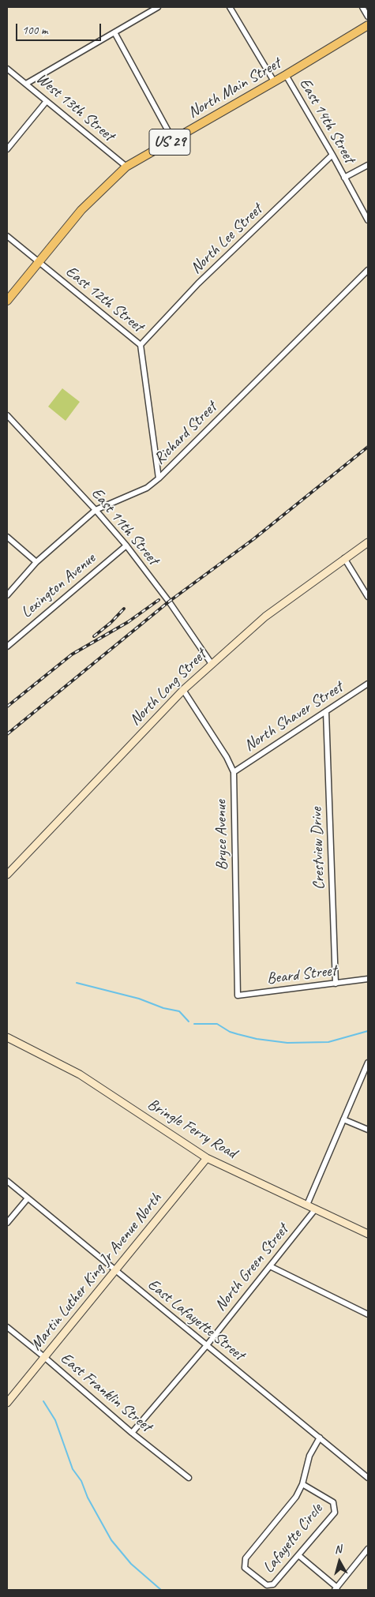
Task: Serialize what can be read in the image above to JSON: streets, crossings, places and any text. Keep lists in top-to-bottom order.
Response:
{
  "streets": {
    "main road": ["North Main Street", "US 29"],
    "street": [
      "West 13th Street",
      "East 14th Street",
      "North Lee Street",
      "East 12th Street",
      "Richard Street",
      "East 11th Street",
      "Lexington Avenue",
      "North Long Street",
      "North Shaver Street",
      "Bryce Avenue",
      "Crestview Drive",
      "Beard Street",
      "Bringle Ferry Road",
      "North Green Street",
      "Martin Luther King Jr Avenue North",
      "East Lafayette Street",
      "East Franklin Street",
      "Lafayette Circle"
    ]
  },
  "crossings": [
    ["North Main Street", "West 13th Street"],
    ["North Main Street", "East 14th Street"],
    ["North Main Street", "East 12th Street"],
    ["East 14th Street", "North Lee Street"],
    ["North Lee Street", "East 12th Street"],
    ["East 12th Street", "Richard Street"],
    ["Richard Street", "East 11th Street"],
    ["East 11th Street", "Lexington Avenue"],
    ["East 11th Street", "North Long Street"],
    ["North Long Street", "Bryce Avenue"],
    ["North Shaver Street", "Bryce Avenue"],
    ["North Shaver Street", "Crestview Drive"],
    ["Bryce Avenue", "Beard Street"],
    ["Crestview Drive", "Beard Street"],
    ["Bringle Ferry Road", "North Green Street"],
    ["Bringle Ferry Road", "Martin Luther King Jr Avenue North"],
    ["North Green Street", "East Lafayette Street"],
    ["North Green Street", "East Franklin Street"],
    ["Martin Luther King Jr Avenue North", "East Lafayette Street"],
    ["Martin Luther King Jr Avenue North", "East Franklin Street"],
    ["East Lafayette Street", "Lafayette Circle"]
  ],
  "scale_bar": "100 m",
  "north": "top"
}
